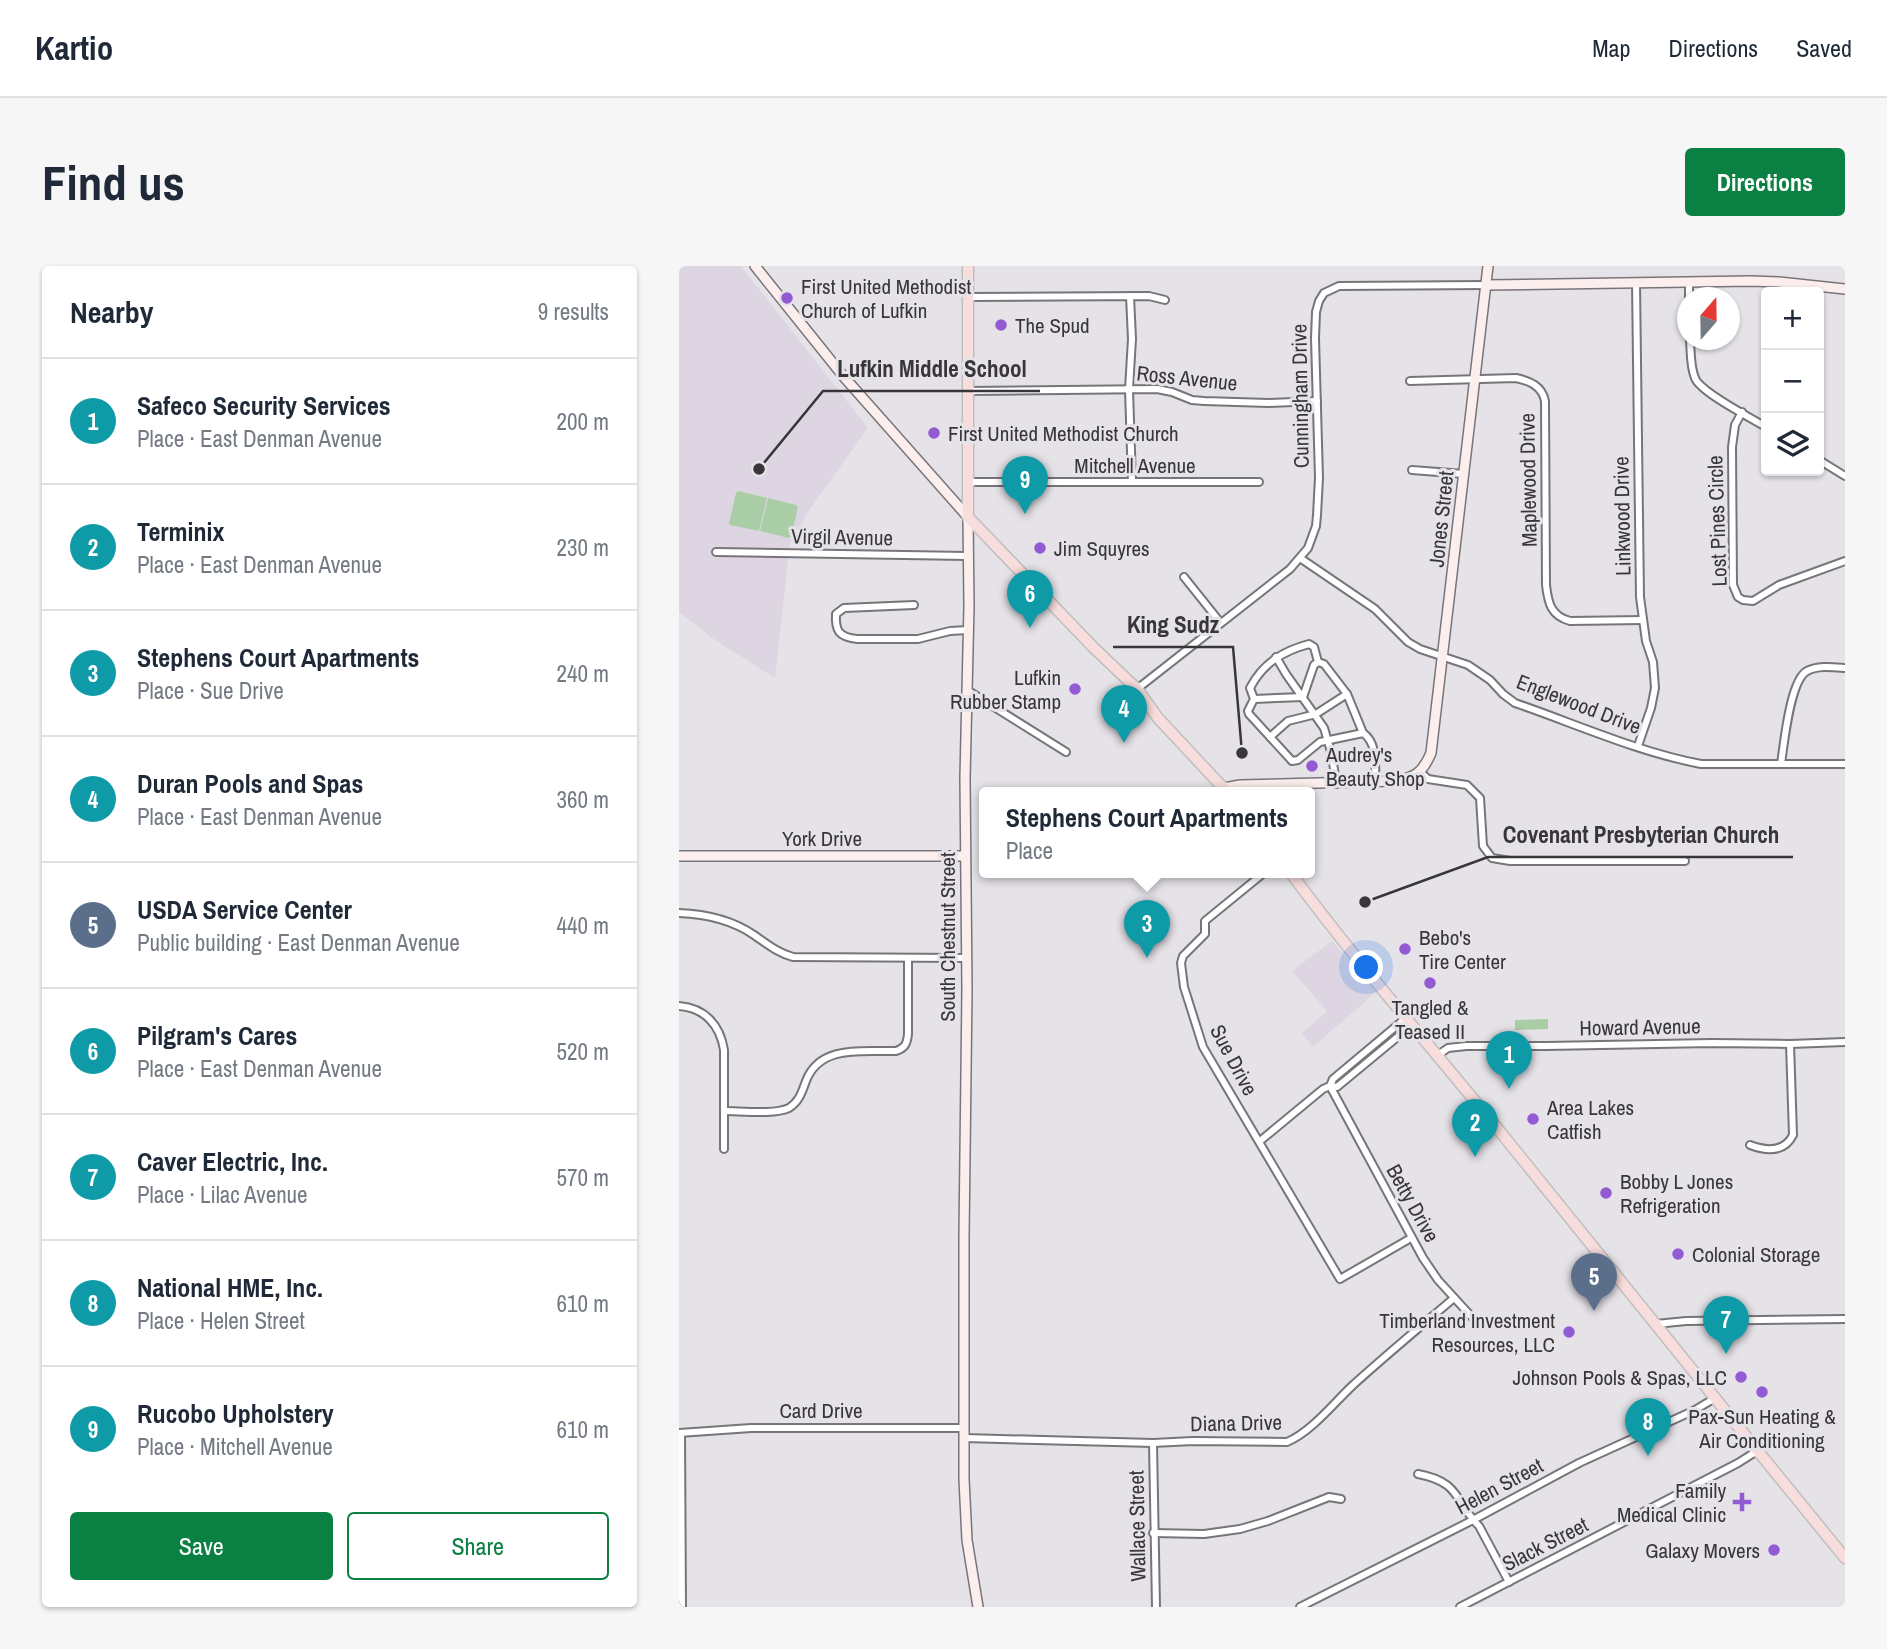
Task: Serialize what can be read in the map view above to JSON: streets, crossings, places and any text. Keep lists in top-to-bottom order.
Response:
{
  "streets": {
    "main road": [
      "Cunningham Drive",
      "Jones Street",
      "York Drive",
      "South Chestnut Street"
    ],
    "street": [
      "Ross Avenue",
      "Mitchell Avenue",
      "Maplewood Drive",
      "Linkwood Drive",
      "Lost Pines Circle",
      "Virgil Avenue",
      "Englewood Drive",
      "Howard Avenue",
      "Sue Drive",
      "Betty Drive",
      "Card Drive",
      "Diana Drive",
      "Helen Street",
      "Wallace Street",
      "Slack Street"
    ]
  },
  "crossings": [
    ["Ross Avenue", "Cunningham Drive"],
    ["Ross Avenue", "South Chestnut Street"],
    ["Cunningham Drive", "Linkwood Drive"],
    ["Cunningham Drive", "Jones Street"],
    ["Cunningham Drive", "Englewood Drive"],
    ["Mitchell Avenue", "South Chestnut Street"],
    ["Maplewood Drive", "Linkwood Drive"],
    ["Maplewood Drive", "Jones Street"],
    ["Linkwood Drive", "Englewood Drive"],
    ["Jones Street", "Englewood Drive"],
    ["Virgil Avenue", "South Chestnut Street"],
    ["York Drive", "South Chestnut Street"],
    ["South Chestnut Street", "Card Drive"],
    ["South Chestnut Street", "Diana Drive"],
    ["Sue Drive", "Betty Drive"],
    ["Betty Drive", "Diana Drive"],
    ["Card Drive", "Diana Drive"],
    ["Diana Drive", "Wallace Street"]
  ],
  "places": {
    "other": [
      "First United Methodist Church of Lufkin",
      "The Spud",
      "First United Methodist Church",
      "Lufkin Middle School",
      "Jim Squyres",
      "Lufkin Rubber Stamp",
      "King Sudz",
      "Audrey's Beauty Shop",
      "Covenant Presbyterian Church",
      "Bebo's Tire Center",
      "Tangled & Teased II",
      "Area Lakes Catfish",
      "Bobby L Jones Refrigeration",
      "Colonial Storage",
      "Timberland Investment Resources, LLC",
      "Johnson Pools & Spas, LLC",
      "Pax-Sun Heating & Air Conditioning",
      "Galaxy Movers"
    ],
    "health": ["Family Medical Clinic"]
  },
  "north": "top",
  "page": {
    "header": "Kartio",
    "nav": ["Map", "Directions", "Saved"],
    "buttons": [
      "Directions",
      ["Save", "Share"]
    ],
    "title": "Find us",
    "heading": ["Nearby", "9 results"],
    "map_buttons": ["+", "−"],
    "list": [
      {
        "mark": "1",
        "name": "Safeco Security Services",
        "note": "Place · East Denman Avenue",
        "value": "200 m"
      },
      {
        "mark": "2",
        "name": "Terminix",
        "note": "Place · East Denman Avenue",
        "value": "230 m"
      },
      {
        "mark": "3",
        "name": "Stephens Court Apartments",
        "note": "Place · Sue Drive",
        "value": "240 m"
      },
      {
        "mark": "4",
        "name": "Duran Pools and Spas",
        "note": "Place · East Denman Avenue",
        "value": "360 m"
      },
      {
        "mark": "5",
        "name": "USDA Service Center",
        "note": "Public building · East Denman Avenue",
        "value": "440 m"
      },
      {
        "mark": "6",
        "name": "Pilgram's Cares",
        "note": "Place · East Denman Avenue",
        "value": "520 m"
      },
      {
        "mark": "7",
        "name": "Caver Electric, Inc.",
        "note": "Place · Lilac Avenue",
        "value": "570 m"
      },
      {
        "mark": "8",
        "name": "National HME, Inc.",
        "note": "Place · Helen Street",
        "value": "610 m"
      },
      {
        "mark": "9",
        "name": "Rucobo Upholstery",
        "note": "Place · Mitchell Avenue",
        "value": "610 m"
      }
    ],
    "pins": [
      "9",
      "6",
      "4",
      "3",
      "1",
      "2",
      "5",
      "7",
      "8"
    ],
    "popup": ["Stephens Court Apartments", "Place"]
  }
}
